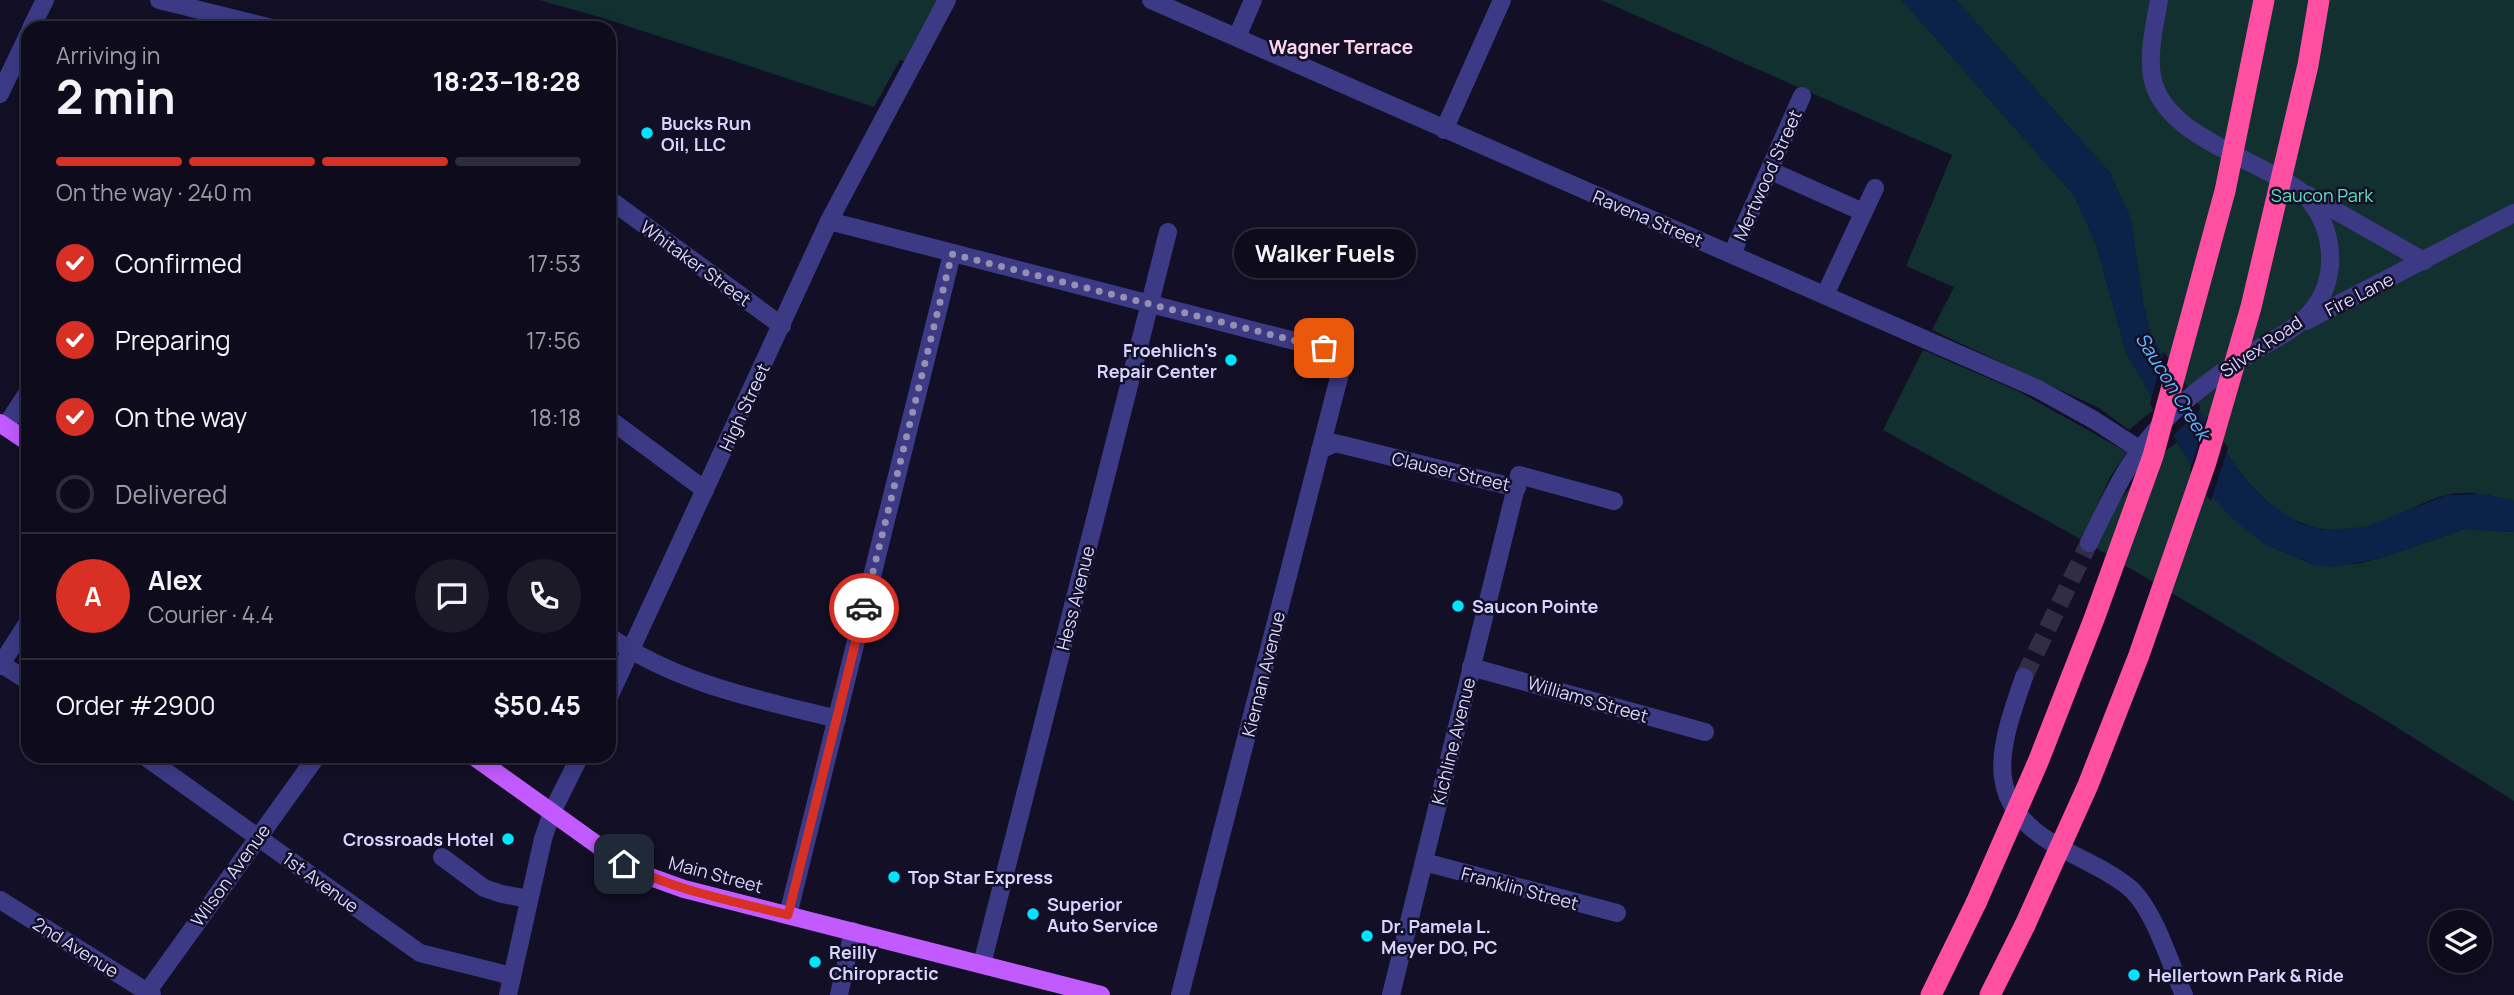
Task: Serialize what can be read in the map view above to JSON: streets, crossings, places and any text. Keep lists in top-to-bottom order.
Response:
{
  "streets": {
    "main road": ["Main Street"],
    "street": [
      "Mertwood Street",
      "Ravena Street",
      "Whitaker Street",
      "Fire Lane",
      "Silvex Road",
      "High Street",
      "Clauser Street",
      "Hess Avenue",
      "Kiernan Avenue",
      "Williams Street",
      "Kichline Avenue",
      "Wilson Avenue",
      "1st Avenue",
      "Franklin Street",
      "2nd Avenue"
    ]
  },
  "crossings": [
    ["Mertwood Street", "Ravena Street"],
    ["Ravena Street", "Silvex Road"],
    ["Whitaker Street", "High Street"],
    ["Fire Lane", "Silvex Road"],
    ["Clauser Street", "Kiernan Avenue"],
    ["Clauser Street", "Kichline Avenue"],
    ["Hess Avenue", "Kiernan Avenue"],
    ["Hess Avenue", "Main Street"],
    ["Williams Street", "Kichline Avenue"],
    ["Kichline Avenue", "Franklin Street"],
    ["Wilson Avenue", "1st Avenue"],
    ["Wilson Avenue", "2nd Avenue"]
  ],
  "districts": ["Wagner Terrace"],
  "water": ["Saucon Creek"],
  "parks": ["Saucon Park"],
  "places": [
    "Bucks Run Oil, LLC",
    "Walker Fuels",
    "Froehlich's Repair Center",
    "Saucon Pointe",
    "Crossroads Hotel",
    "Top Star Express",
    "Superior Auto Service",
    "Dr. Pamela L. Meyer DO, PC",
    "Reilly Chiropractic",
    "Hellertown Park & Ride"
  ],
  "page": {
    "heading": ["2 min", "Arriving in", "18:23–18:28"],
    "panel": [
      "Alex",
      "Courier · 4.4",
      "Order #2900",
      "$50.45"
    ],
    "bar": "On the way · 240 m",
    "list": [
      ["Confirmed", "17:53"],
      ["Preparing", "17:56"],
      ["On the way", "18:18"],
      "Delivered"
    ],
    "bubble": "Walker Fuels",
    "round": "A"
  }
}
